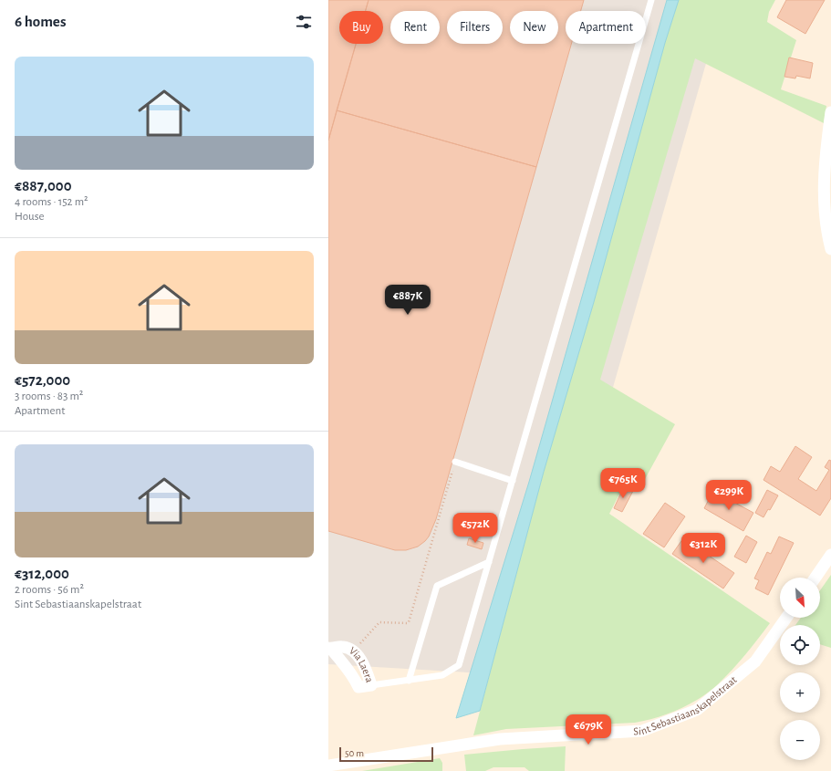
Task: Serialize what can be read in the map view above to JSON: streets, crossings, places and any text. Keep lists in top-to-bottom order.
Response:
{
  "streets": {
    "street": ["Via Laera", "Sint Sebastiaanskapelstraat"]
  },
  "scale_bar": "50 m",
  "north": "bottom right",
  "page": {
    "heading": "6 homes",
    "chip": [
      "Buy",
      "Rent",
      "Filters",
      "New",
      "Apartment"
    ],
    "list": [
      {
        "name": "€887,000",
        "note": "4 rooms · 152 m² · House"
      },
      {
        "name": "€572,000",
        "note": "3 rooms · 83 m² · Apartment"
      },
      {
        "name": "€312,000",
        "note": "2 rooms · 56 m² · Sint Sebastiaanskapelstraat"
      }
    ],
    "price": [
      "€887K",
      "€765K",
      "€299K",
      "€572K",
      "€312K",
      "€679K"
    ],
    "map_buttons": ["+", "−"],
    "scale": "50 m"
  }
}
